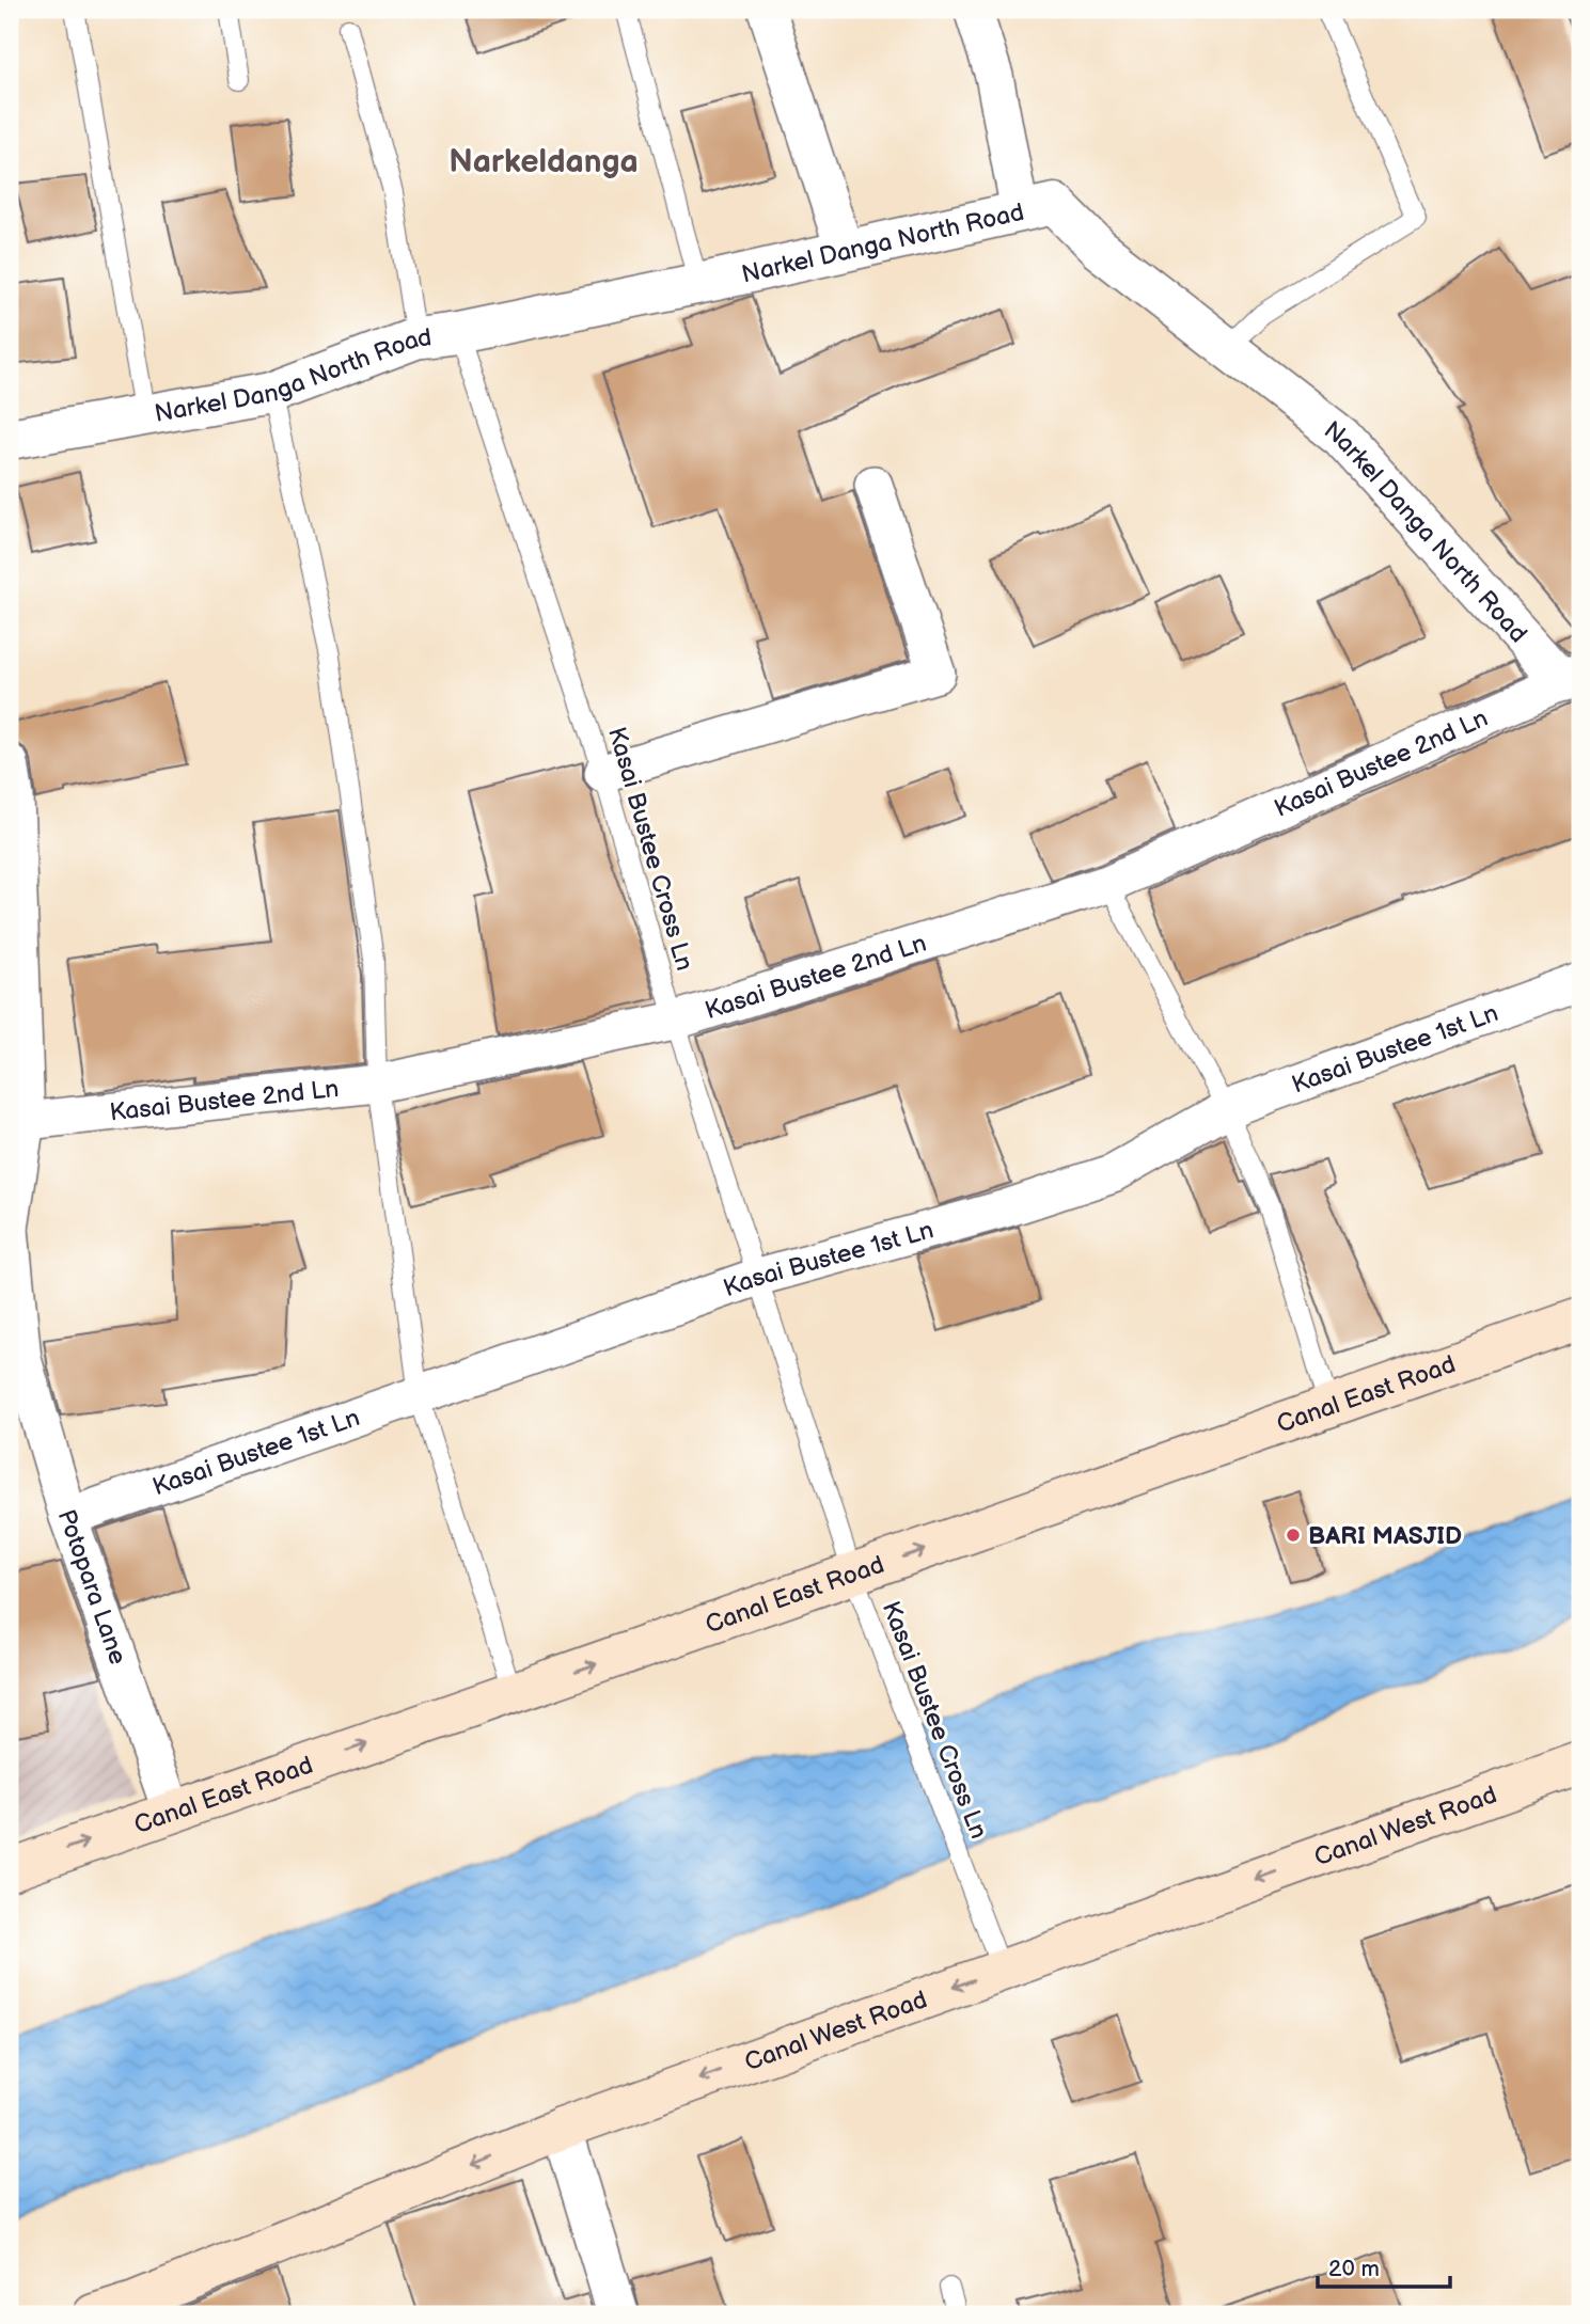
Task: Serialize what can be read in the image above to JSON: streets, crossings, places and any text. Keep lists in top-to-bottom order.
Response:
{
  "streets": {
    "main road": ["Canal East Road", "Canal West Road"],
    "street": [
      "Narkel Danga North Road",
      "Kasai Bustee 2nd Ln",
      "Kasai Bustee 1st Ln",
      "Potopara Lane"
    ],
    "lane": ["Kasai Bustee Cross Ln"]
  },
  "crossings": [
    ["Narkel Danga North Road", "Kasai Bustee 2nd Ln"],
    ["Narkel Danga North Road", "Kasai Bustee Cross Ln"],
    ["Kasai Bustee 2nd Ln", "Kasai Bustee Cross Ln"],
    ["Kasai Bustee 2nd Ln", "Potopara Lane"],
    ["Kasai Bustee Cross Ln", "Kasai Bustee 1st Ln"],
    ["Kasai Bustee Cross Ln", "Canal East Road"],
    ["Kasai Bustee Cross Ln", "Canal West Road"],
    ["Kasai Bustee 1st Ln", "Potopara Lane"],
    ["Canal East Road", "Potopara Lane"]
  ],
  "one_way": ["Canal East Road", "Canal West Road"],
  "districts": ["Narkeldanga"],
  "places": ["BARI MASJID"],
  "scale_bar": "20 m"
}
